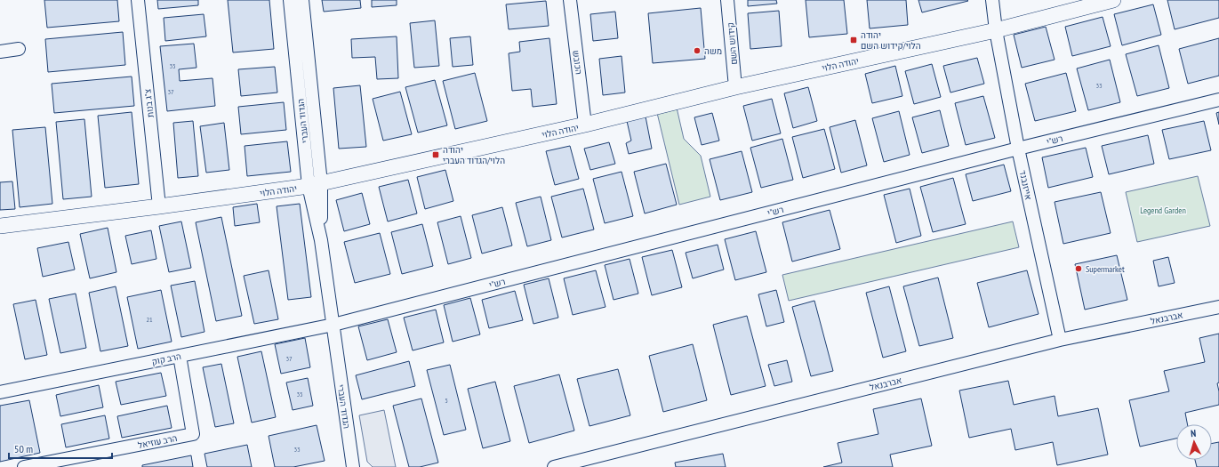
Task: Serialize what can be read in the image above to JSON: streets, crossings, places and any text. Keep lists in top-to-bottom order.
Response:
{
  "streets": {
    "street": [
      "קידוש השם",
      "הכובש",
      "יהודה הלוי",
      "צ\"ג בנות",
      "הגדוד העברי",
      "רש\"י",
      "אייזנבנד",
      "אברבנאל",
      "הרב קוק",
      "הרב עוזיאל"
    ]
  },
  "crossings": [
    ["קידוש השם", "יהודה הלוי"],
    ["הכובש", "יהודה הלוי"],
    ["יהודה הלוי", "צ\"ג בנות"],
    ["יהודה הלוי", "הגדוד העברי"],
    ["יהודה הלוי", "אייזנבנד"],
    ["הגדוד העברי", "רש\"י"],
    ["הגדוד העברי", "הרב קוק"],
    ["רש\"י", "אייזנבנד"],
    ["רש\"י", "הרב קוק"],
    ["אייזנבנד", "אברבנאל"],
    ["הרב קוק", "הרב עוזיאל"]
  ],
  "parks": ["Legend Garden"],
  "places": {
    "transit": ["יהודה הלוי/קידוש השם", "יהודה הלוי/הגדוד העברי"],
    "other": ["משה", "Supermarket"]
  },
  "house_numbers": [
    "35",
    "33",
    "37",
    "21",
    "37",
    "35",
    "5",
    "33"
  ],
  "scale_bar": "50 m",
  "north": "top"
}
